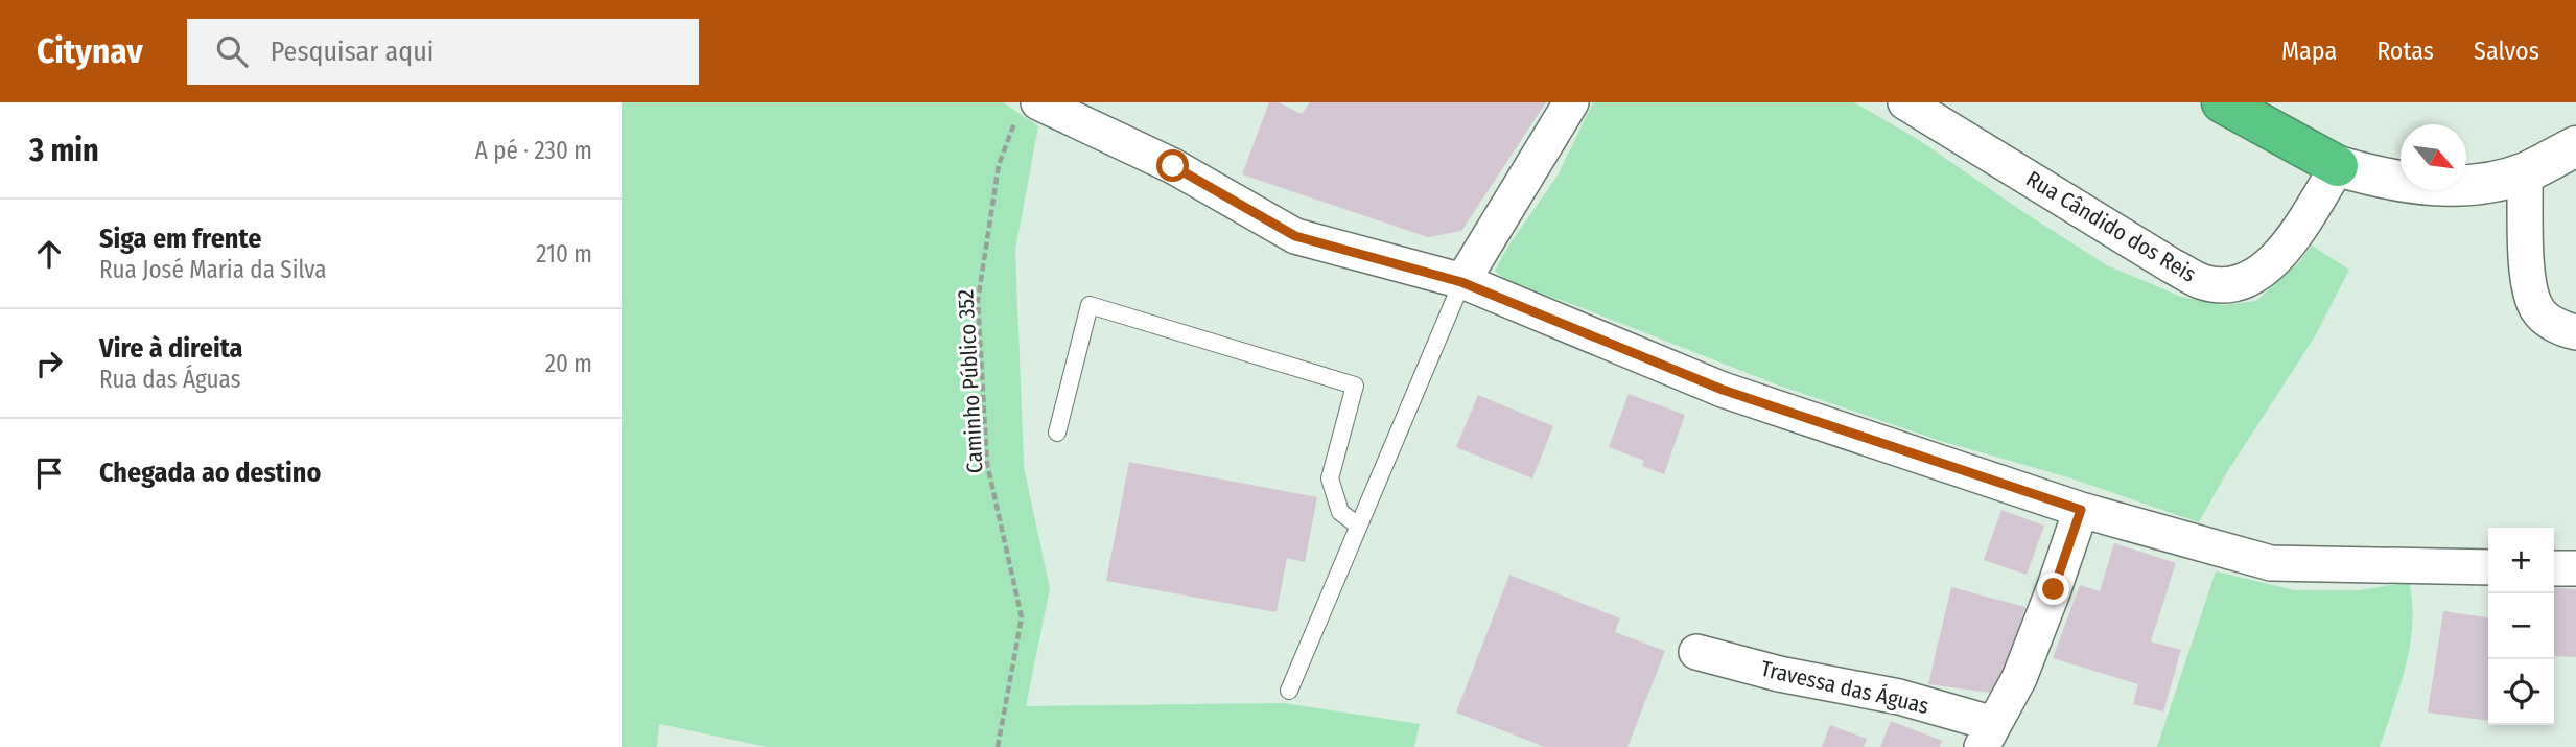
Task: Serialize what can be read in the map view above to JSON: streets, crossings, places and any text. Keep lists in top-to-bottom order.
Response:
{
  "streets": {
    "street": ["Rua Cândido dos Reis", "Travessa das Águas"],
    "path": ["Caminho Público 352"]
  },
  "north": "bottom right",
  "page": {
    "header": "Citynav",
    "search": "Pesquisar aqui",
    "nav": ["Mapa", "Rotas", "Salvos"],
    "heading": ["3 min", "A pé · 230 m"],
    "list": [
      ["Siga em frente", "Rua José Maria da Silva", "210 m"],
      ["Vire à direita", "Rua das Águas", "20 m"],
      "Chegada ao destino"
    ],
    "map_buttons": ["+", "−"]
  }
}
